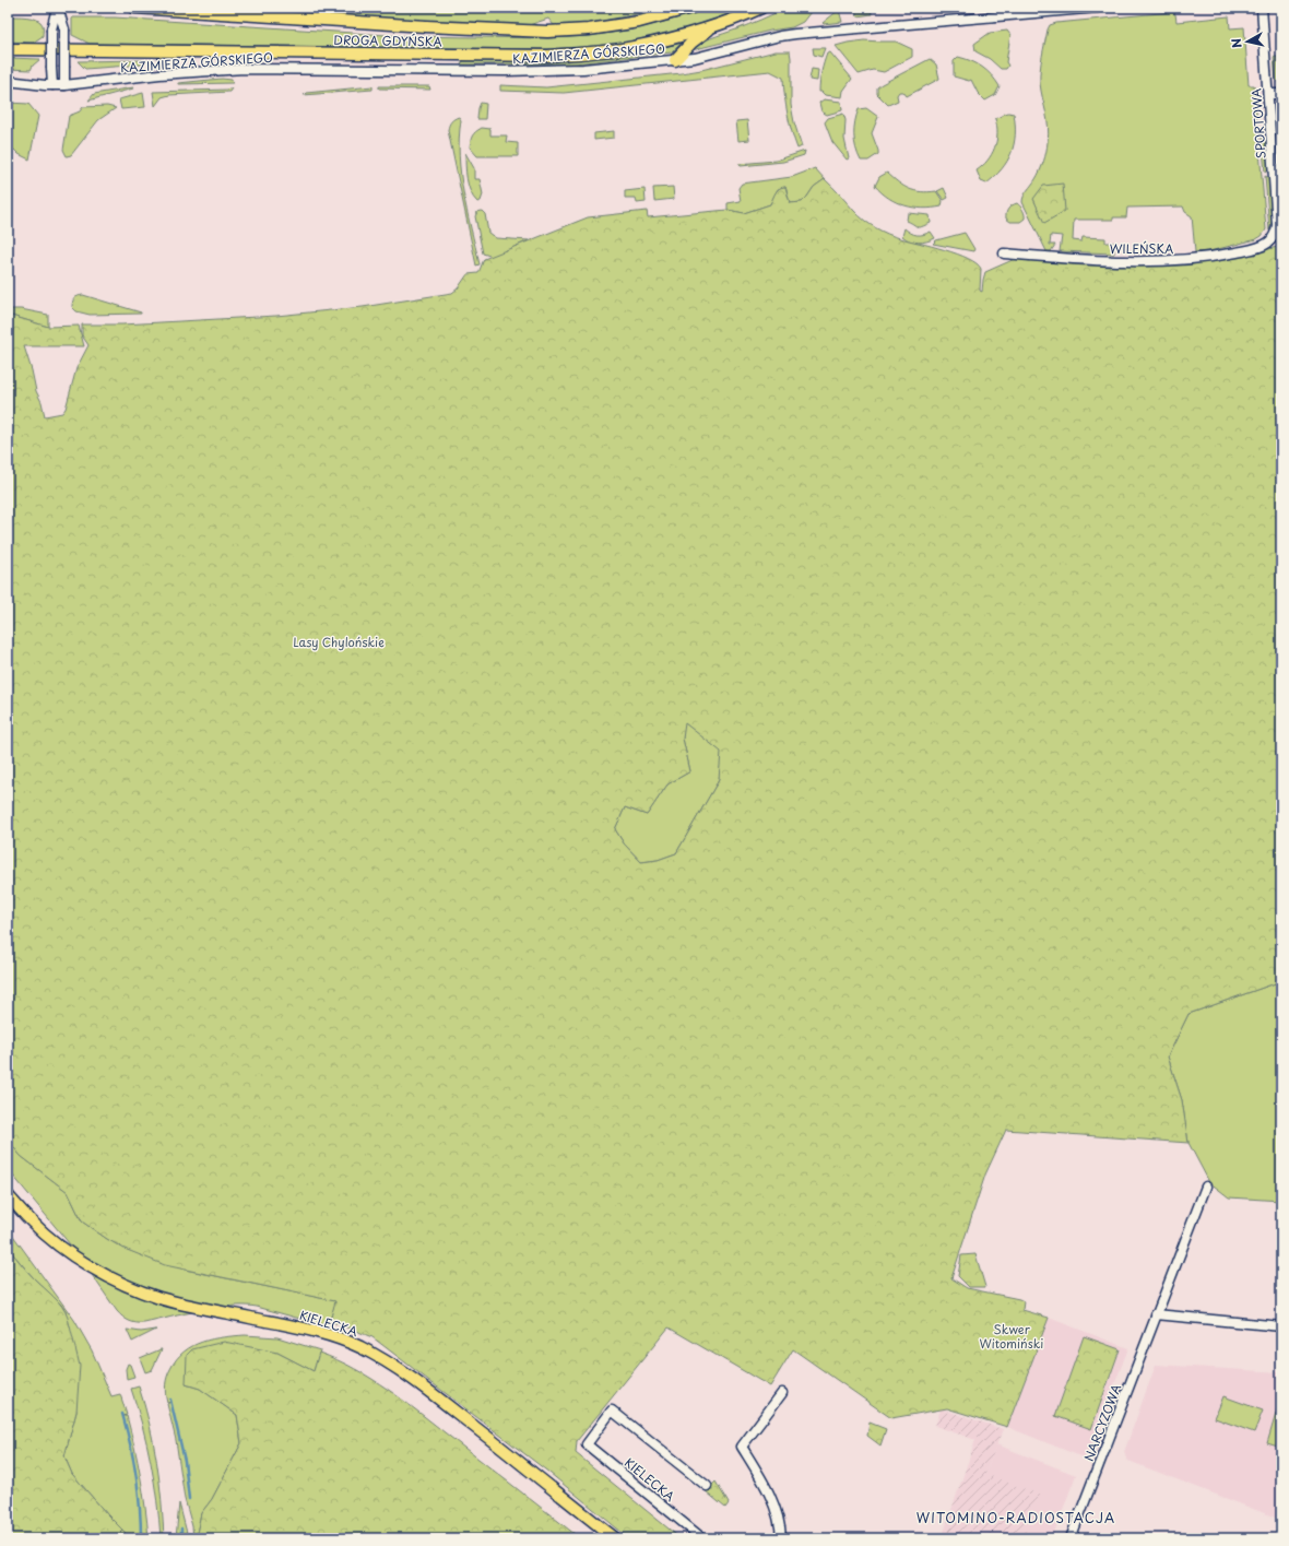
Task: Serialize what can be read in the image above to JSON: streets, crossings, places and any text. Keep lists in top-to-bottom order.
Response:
{
  "streets": {
    "main road": ["DROGA GDYŃSKA", "KIELECKA"],
    "street": [
      "KAZIMIERZA GÓRSKIEGO",
      "SPORTOWA",
      "WILEŃSKA",
      "NARCYZOWA"
    ]
  },
  "crossings": [
    ["SPORTOWA", "WILEŃSKA"]
  ],
  "districts": ["WITOMINO-RADIOSTACJA"],
  "parks": ["Lasy Chylońskie", "Skwer Witomiński"],
  "north": "left"
}
